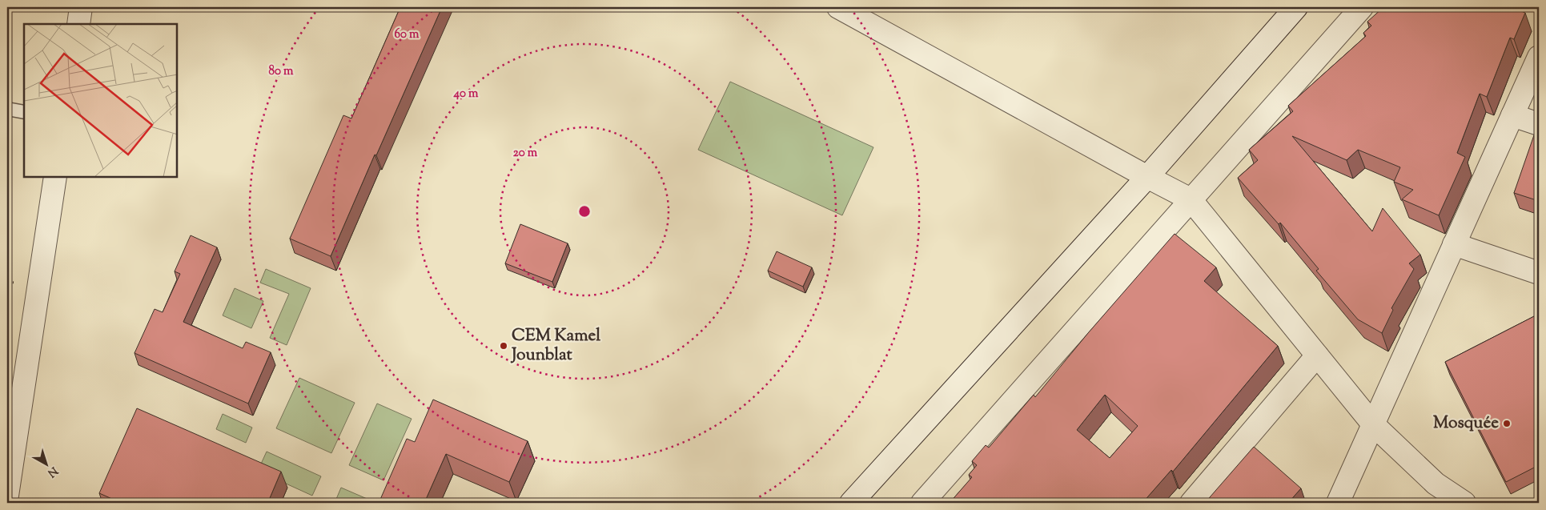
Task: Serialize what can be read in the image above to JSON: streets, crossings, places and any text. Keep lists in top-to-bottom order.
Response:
{
  "places": ["CEM Kamel Jounblat", "Mosquée"],
  "north": "bottom right",
  "rings": [
    "60 m",
    "80 m",
    "40 m",
    "20 m"
  ]
}
